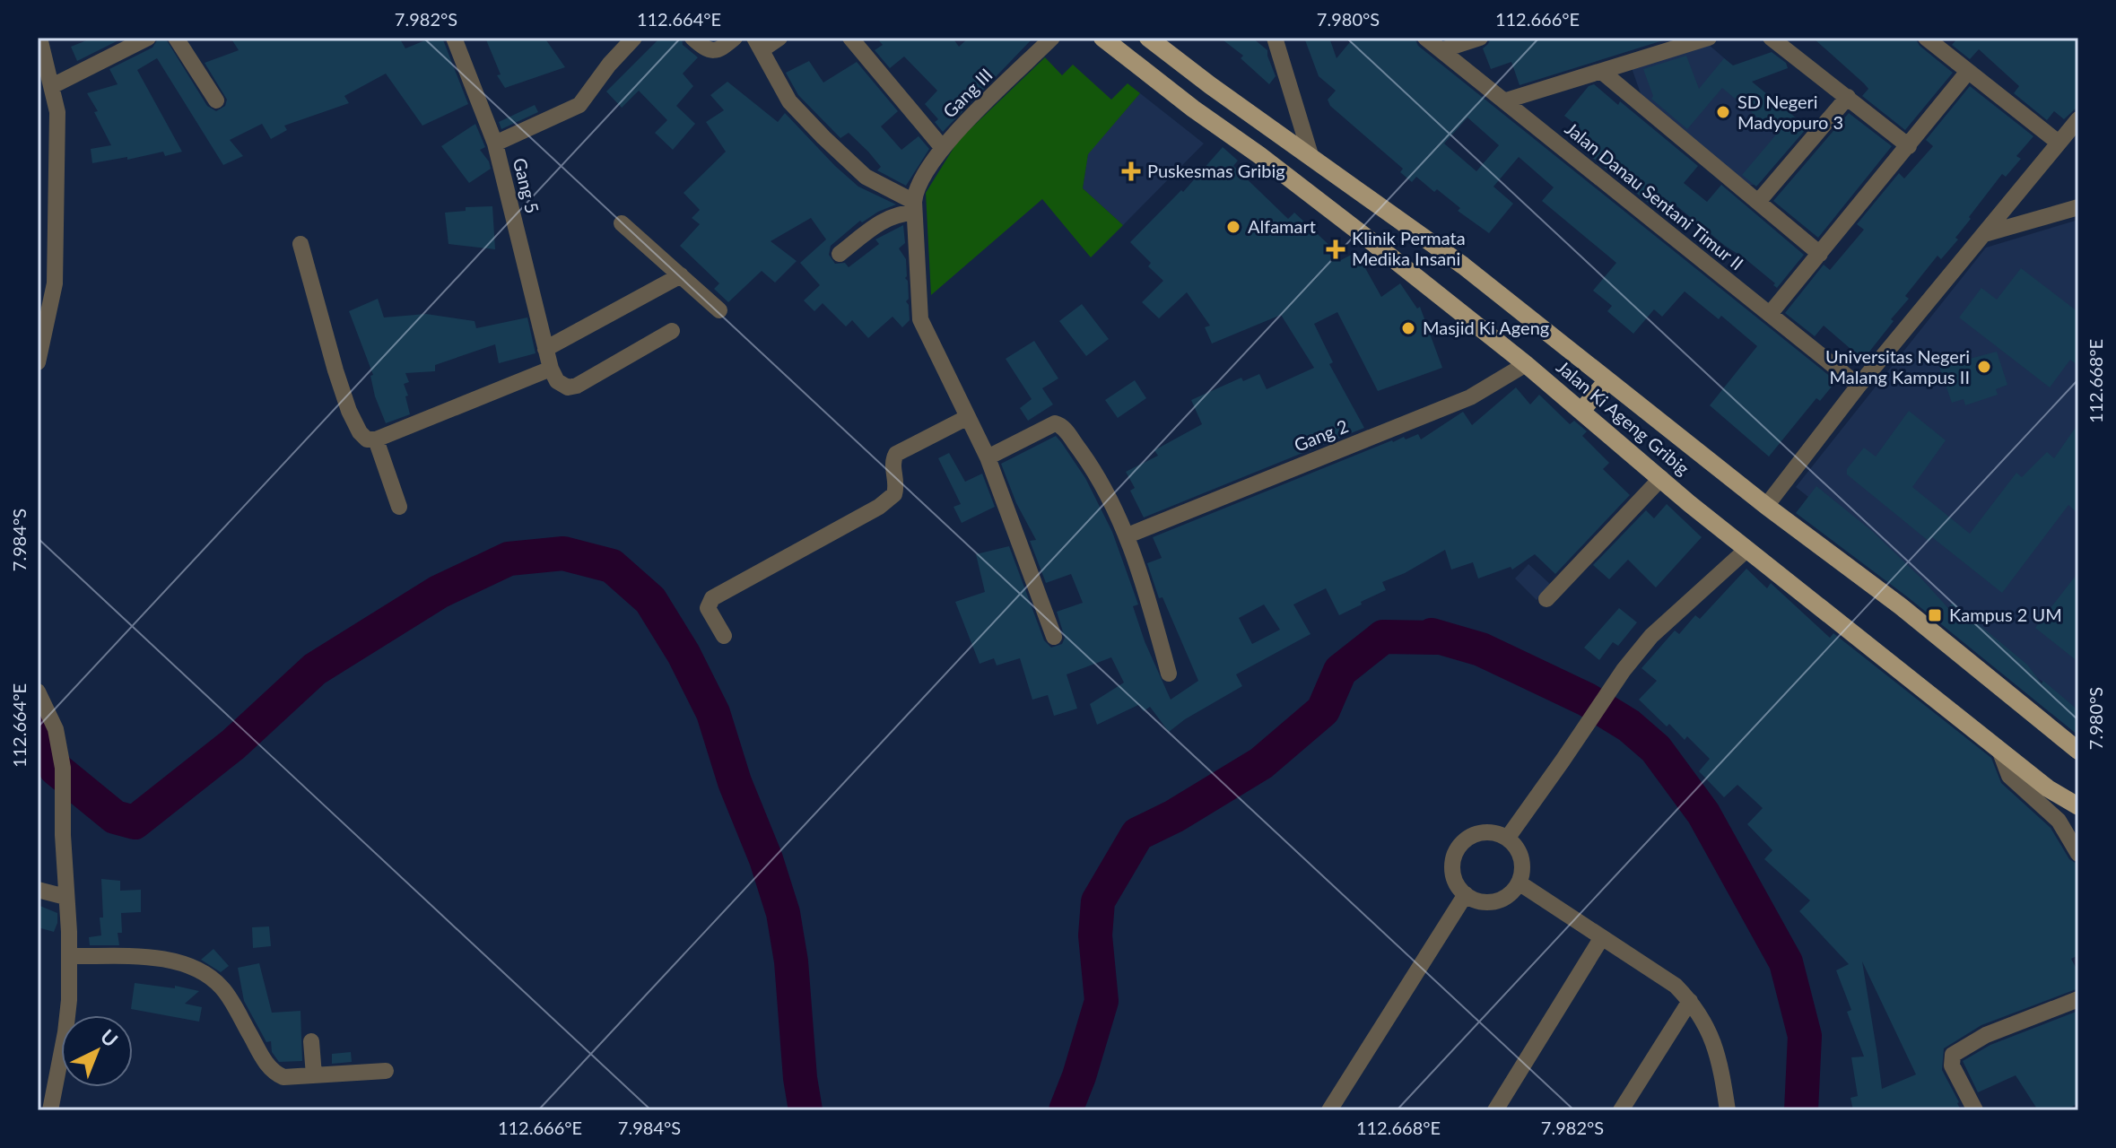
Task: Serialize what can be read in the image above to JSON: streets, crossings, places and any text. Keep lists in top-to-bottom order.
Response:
{
  "streets": {
    "main road": ["Jalan Ki Ageng Gribig"],
    "street": [
      "Gang III",
      "Gang 5",
      "Jalan Danau Sentani Timur II",
      "Gang 2"
    ]
  },
  "crossings": [
    ["Jalan Ki Ageng Gribig", "Gang 2"]
  ],
  "places": {
    "other": [
      "SD Negeri Madyopuro 3",
      "Alfamart",
      "Masjid Ki Ageng",
      "Universitas Negeri Malang Kampus II"
    ],
    "health": ["Puskesmas Gribig", "Klinik Permata Medika Insani"],
    "transit": ["Kampus 2 UM"]
  },
  "north": "top right",
  "coordinates": [
    "7.982°S",
    "112.664°E",
    "7.980°S",
    "112.666°E",
    "112.668°E",
    "7.984°S"
  ]
}
